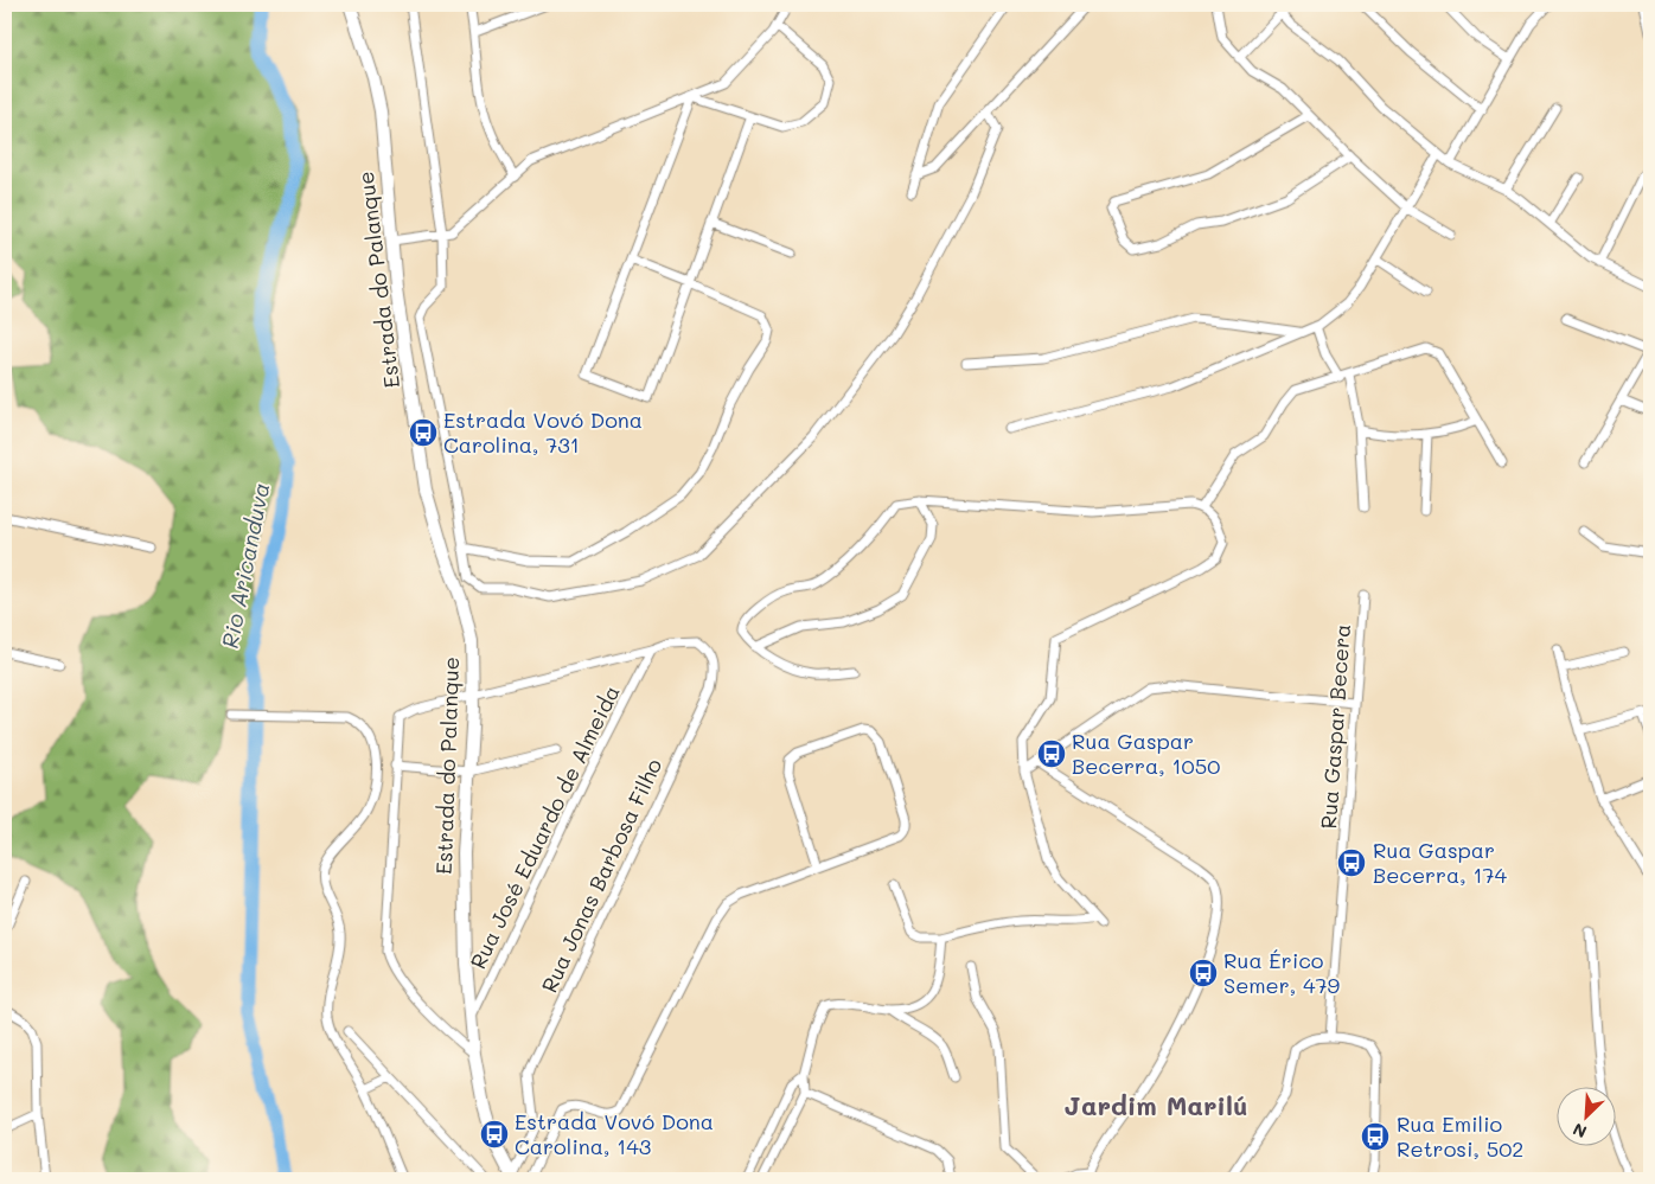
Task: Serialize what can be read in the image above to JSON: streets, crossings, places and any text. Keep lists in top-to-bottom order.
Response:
{
  "streets": {
    "street": [
      "Estrada do Palanque",
      "Rua Gaspar Becera",
      "Rua José Eduardo de Almeida",
      "Rua Jonas Barbosa Filho"
    ]
  },
  "crossings": [
    ["Estrada do Palanque", "Rua José Eduardo de Almeida"],
    ["Estrada do Palanque", "Rua Jonas Barbosa Filho"],
    ["Rua José Eduardo de Almeida", "Rua Jonas Barbosa Filho"]
  ],
  "districts": ["Jardim Marilú"],
  "water": ["Rio Aricanduva"],
  "places": {
    "bus stop": [
      "Estrada Vovó Dona Carolina, 731",
      "Rua Gaspar Becerra, 1050",
      "Rua Gaspar Becerra, 174",
      "Rua Érico Semer, 479",
      "Estrada Vovó Dona Carolina, 143",
      "Rua Emilio Retrosi, 502"
    ]
  },
  "north": "bottom left"
}
